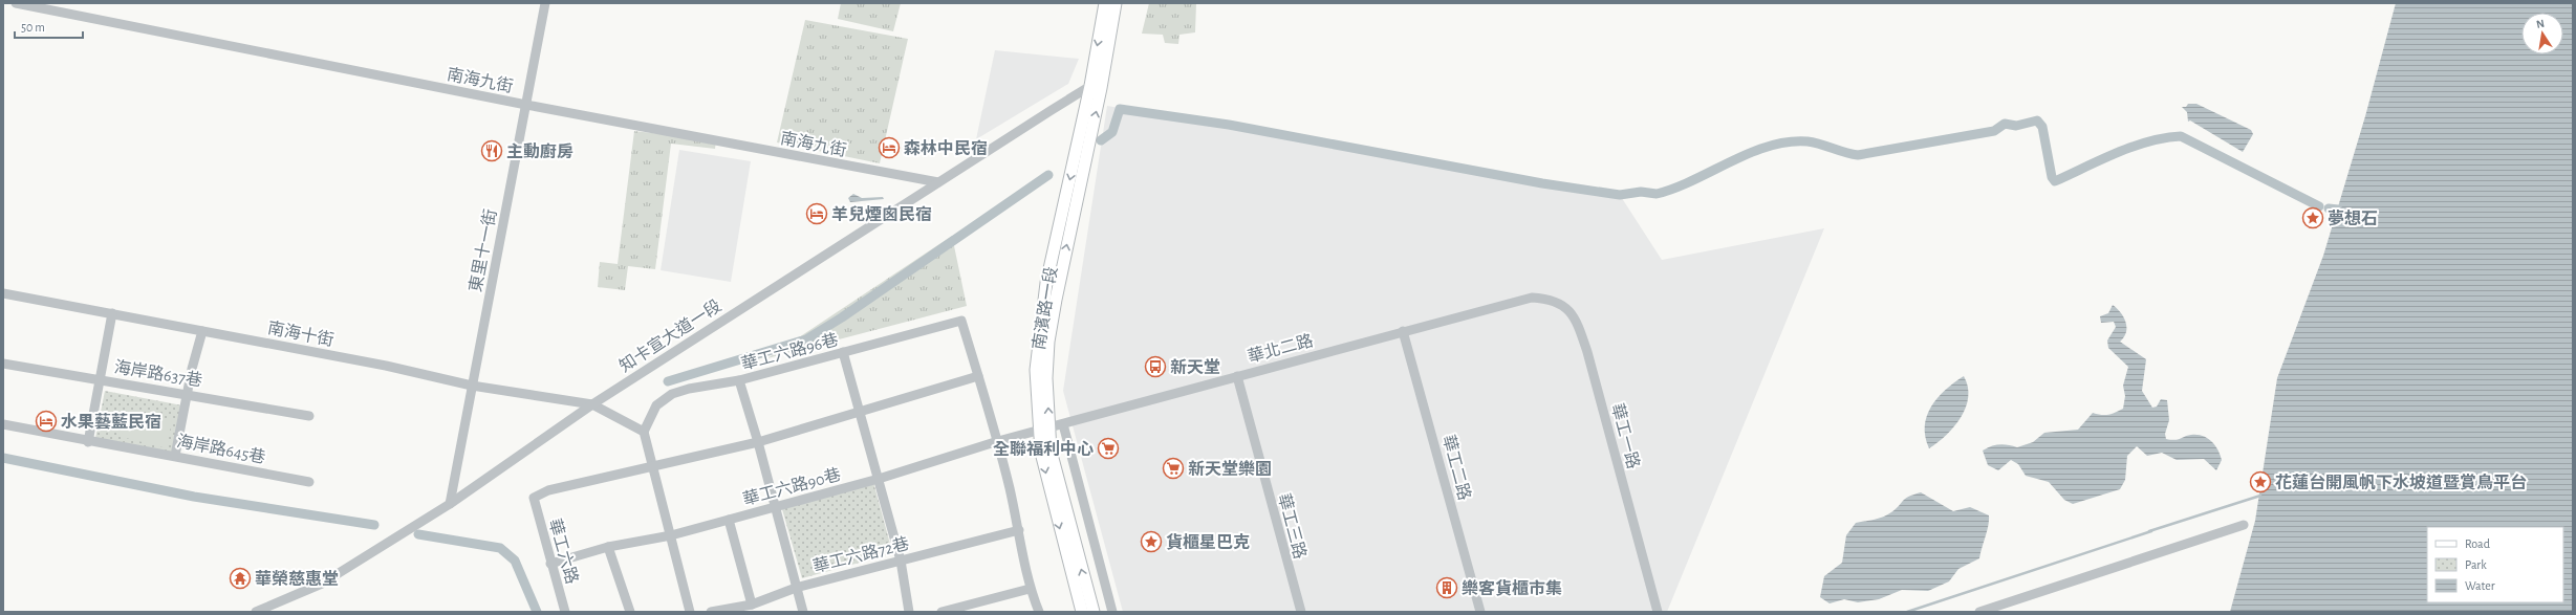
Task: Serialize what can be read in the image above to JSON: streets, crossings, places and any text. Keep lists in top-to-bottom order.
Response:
{
  "streets": {
    "main road": ["南濱路一段"],
    "street": [
      "南海九街",
      "東里十一街",
      "南海十街",
      "知卡宣大道一段",
      "華北二路",
      "華工六路96巷",
      "海岸路637巷",
      "華工一路",
      "海岸路645巷",
      "華工二路",
      "華工六路90巷",
      "華工三路",
      "華工六路",
      "華工六路72巷"
    ]
  },
  "crossings": [
    ["南海九街", "東里十一街"],
    ["南海九街", "知卡宣大道一段"],
    ["東里十一街", "南海十街"],
    ["東里十一街", "知卡宣大道一段"],
    ["南濱路一段", "知卡宣大道一段"],
    ["南濱路一段", "華北二路"],
    ["南濱路一段", "華工六路90巷"],
    ["南海十街", "知卡宣大道一段"],
    ["南海十街", "華工六路96巷"],
    ["華北二路", "華工一路"],
    ["華北二路", "華工二路"],
    ["華北二路", "華工六路90巷"],
    ["華北二路", "華工三路"],
    ["華工六路90巷", "華工六路"]
  ],
  "places": {
    "hotel": ["森林中民宿", "羊兒煙囪民宿", "水果藝藍民宿"],
    "restaurant": ["主動廚房"],
    "place": ["夢想石", "花蓮台開風帆下水坡道暨賞鳥平台", "貨櫃星巴克"],
    "bus stop": ["新天堂"],
    "supermarket": ["全聯福利中心", "新天堂樂園"],
    "temple": ["華榮慈惠堂"],
    "building": ["樂客貨櫃市集"]
  },
  "legend": ["Road", "Park", "Water"],
  "scale_bar": "50 m",
  "north": "top"
}
